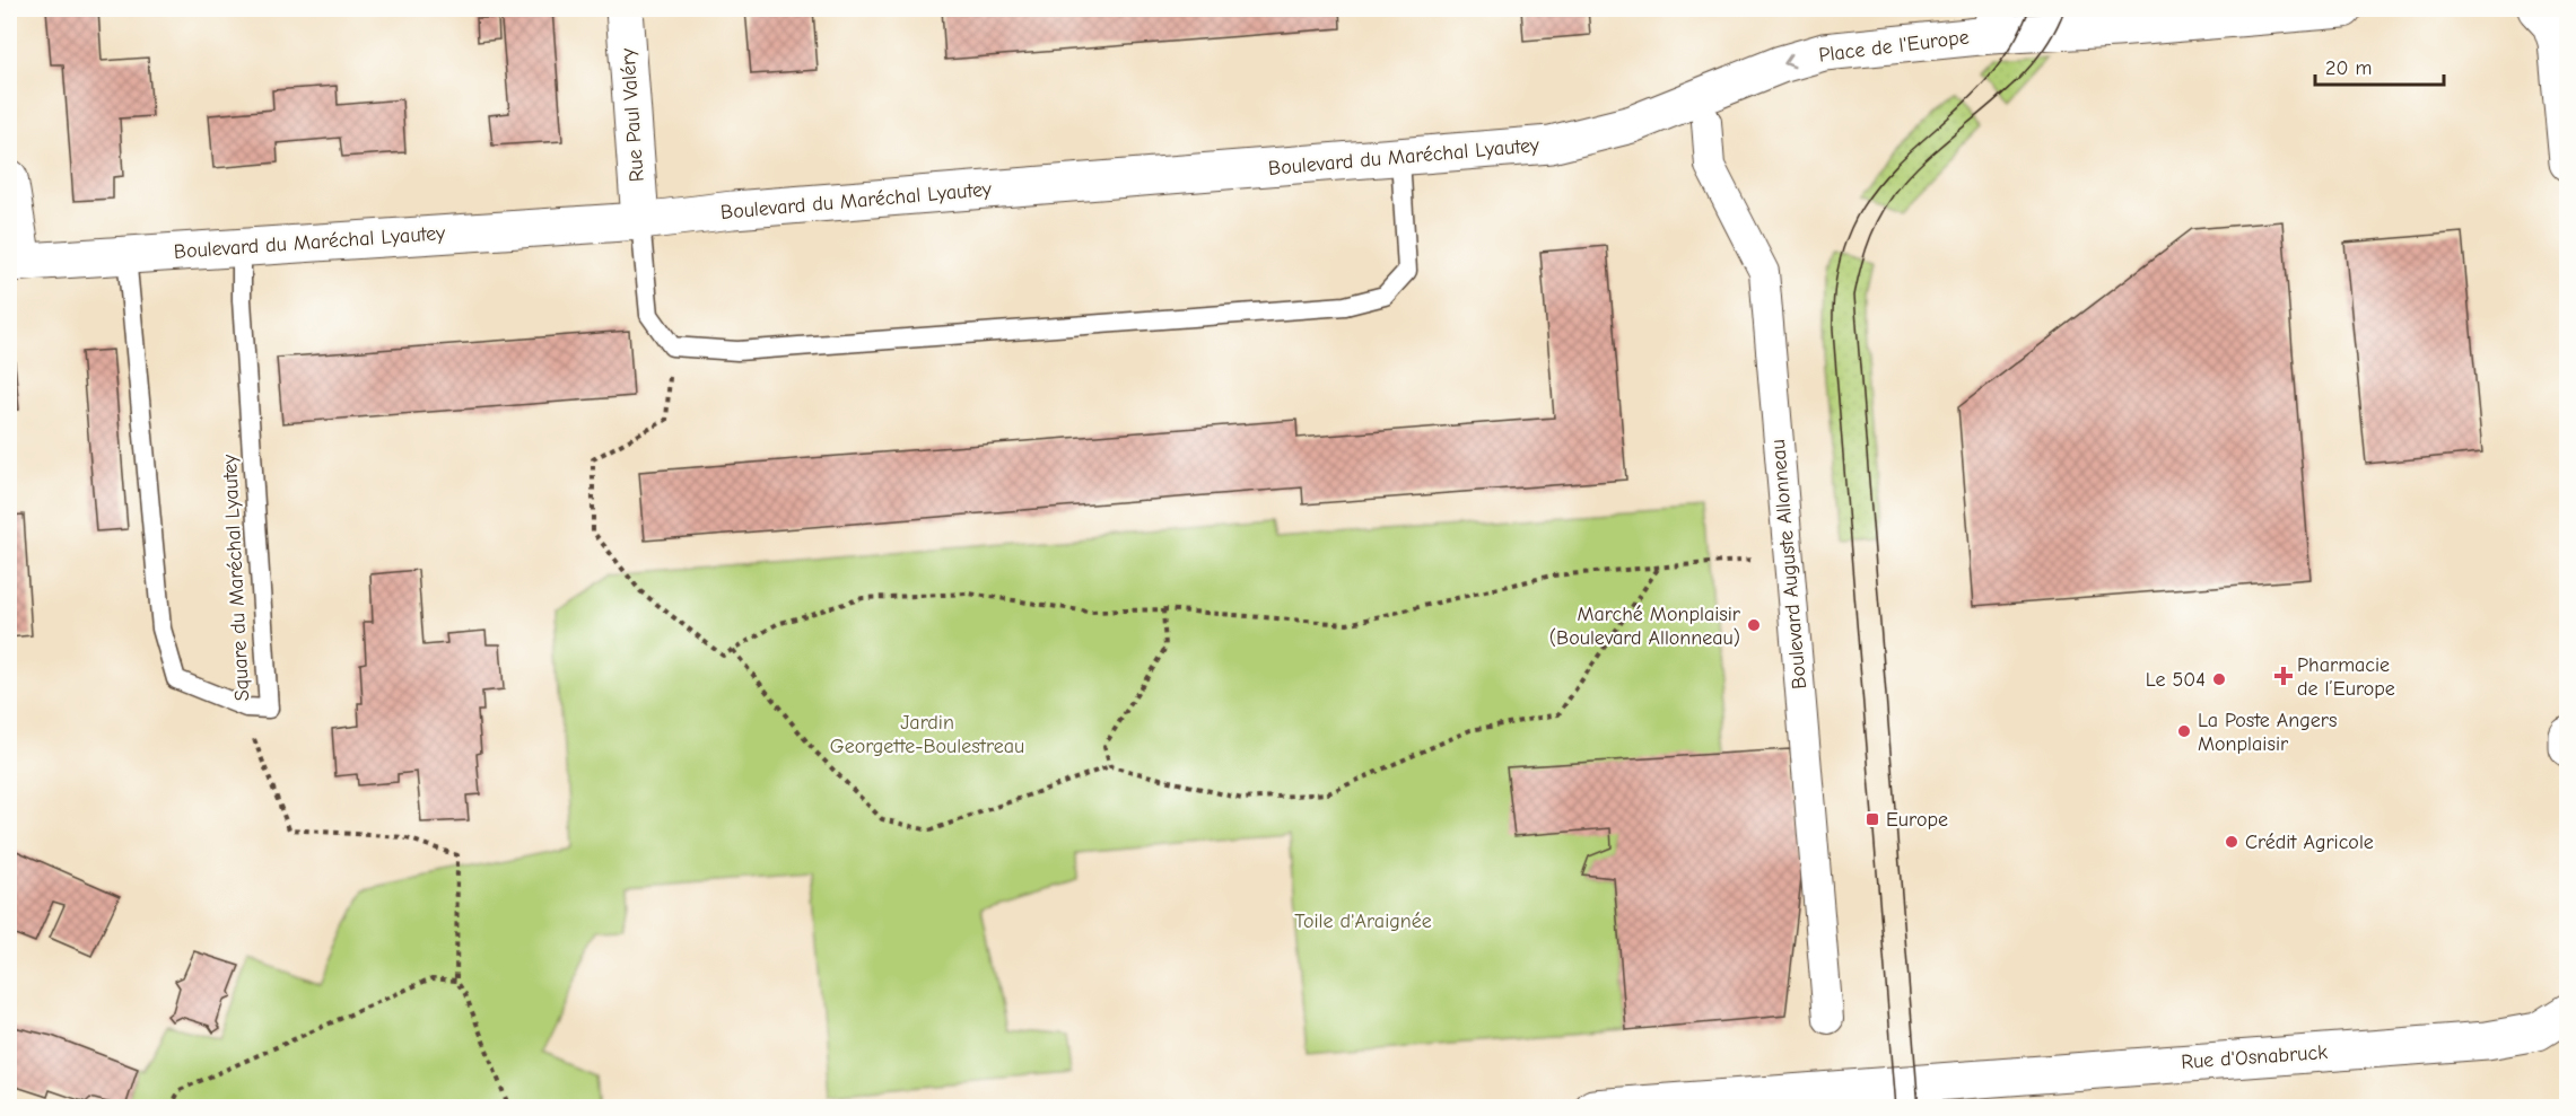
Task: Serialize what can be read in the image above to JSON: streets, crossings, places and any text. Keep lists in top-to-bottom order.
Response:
{
  "streets": {
    "street": [
      "Place de l'Europe",
      "Rue Paul Valéry",
      "Boulevard du Maréchal Lyautey",
      "Boulevard Auguste Allonneau",
      "Rue d'Osnabruck"
    ],
    "lane": ["Square du Maréchal Lyautey"]
  },
  "crossings": [
    ["Place de l'Europe", "Boulevard du Maréchal Lyautey"],
    ["Place de l'Europe", "Boulevard Auguste Allonneau"],
    ["Rue Paul Valéry", "Boulevard du Maréchal Lyautey"],
    ["Boulevard du Maréchal Lyautey", "Boulevard Auguste Allonneau"],
    ["Boulevard du Maréchal Lyautey", "Square du Maréchal Lyautey"]
  ],
  "one_way": ["Place de l'Europe"],
  "parks": ["Jardin Georgette-Boulestreau", "Toile d'Araignée"],
  "places": {
    "other": [
      "Marché Monplaisir (Boulevard Allonneau)",
      "Le 504",
      "La Poste Angers Monplaisir",
      "Crédit Agricole"
    ],
    "health": ["Pharmacie de l’Europe"],
    "transit": ["Europe"]
  },
  "scale_bar": "20 m"
}
